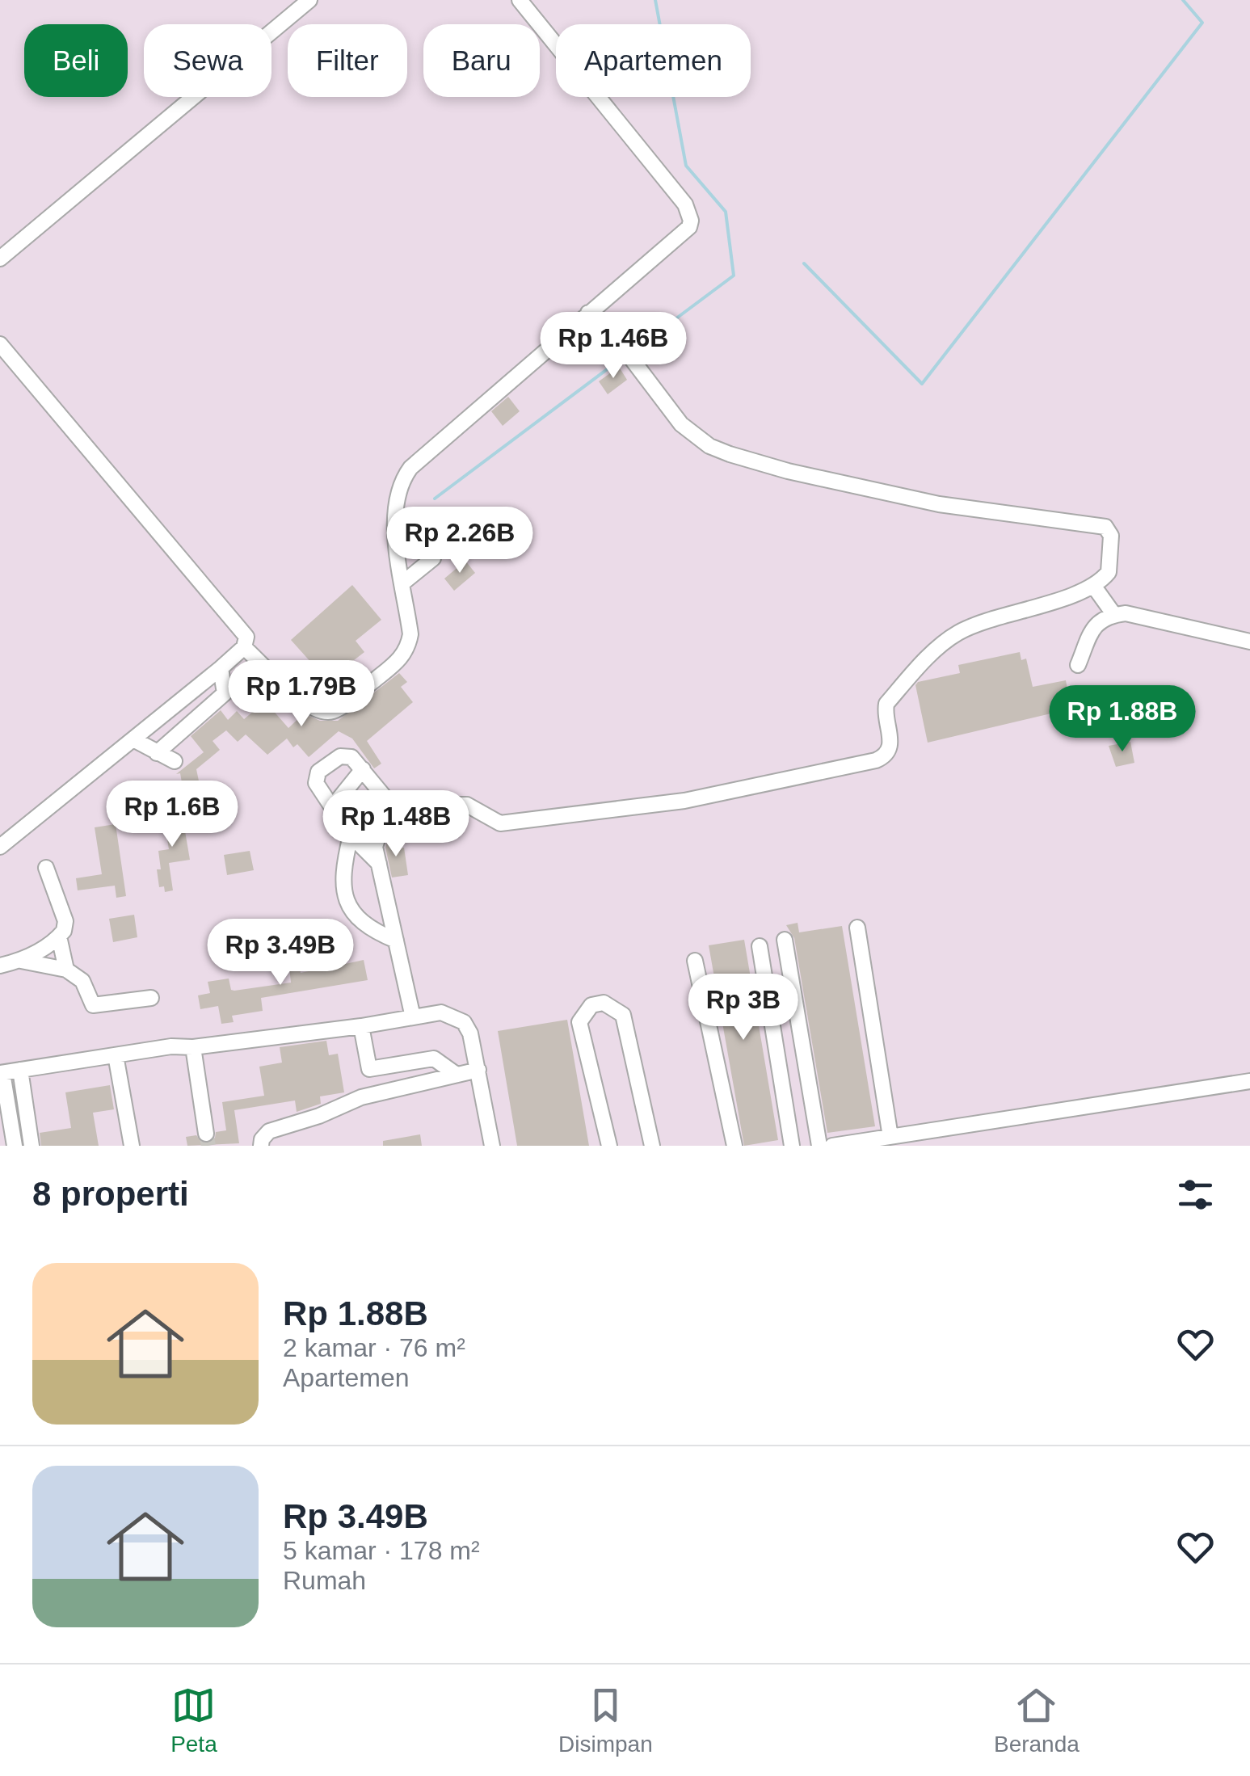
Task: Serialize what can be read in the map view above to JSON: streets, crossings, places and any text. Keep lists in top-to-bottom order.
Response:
{
  "page": {
    "chip": [
      "Beli",
      "Sewa",
      "Filter",
      "Baru",
      "Apartemen"
    ],
    "price": [
      "Rp 1.46B",
      "Rp 2.26B",
      "Rp 1.79B",
      "Rp 1.88B",
      "Rp 1.6B",
      "Rp 1.48B",
      "Rp 3.49B",
      "Rp 3B"
    ],
    "heading": "8 properti",
    "list": [
      {
        "name": "Rp 1.88B",
        "note": "2 kamar · 76 m² · Apartemen"
      },
      {
        "name": "Rp 3.49B",
        "note": "5 kamar · 178 m² · Rumah"
      }
    ],
    "tabs": ["Peta", "Disimpan", "Beranda"]
  }
}
